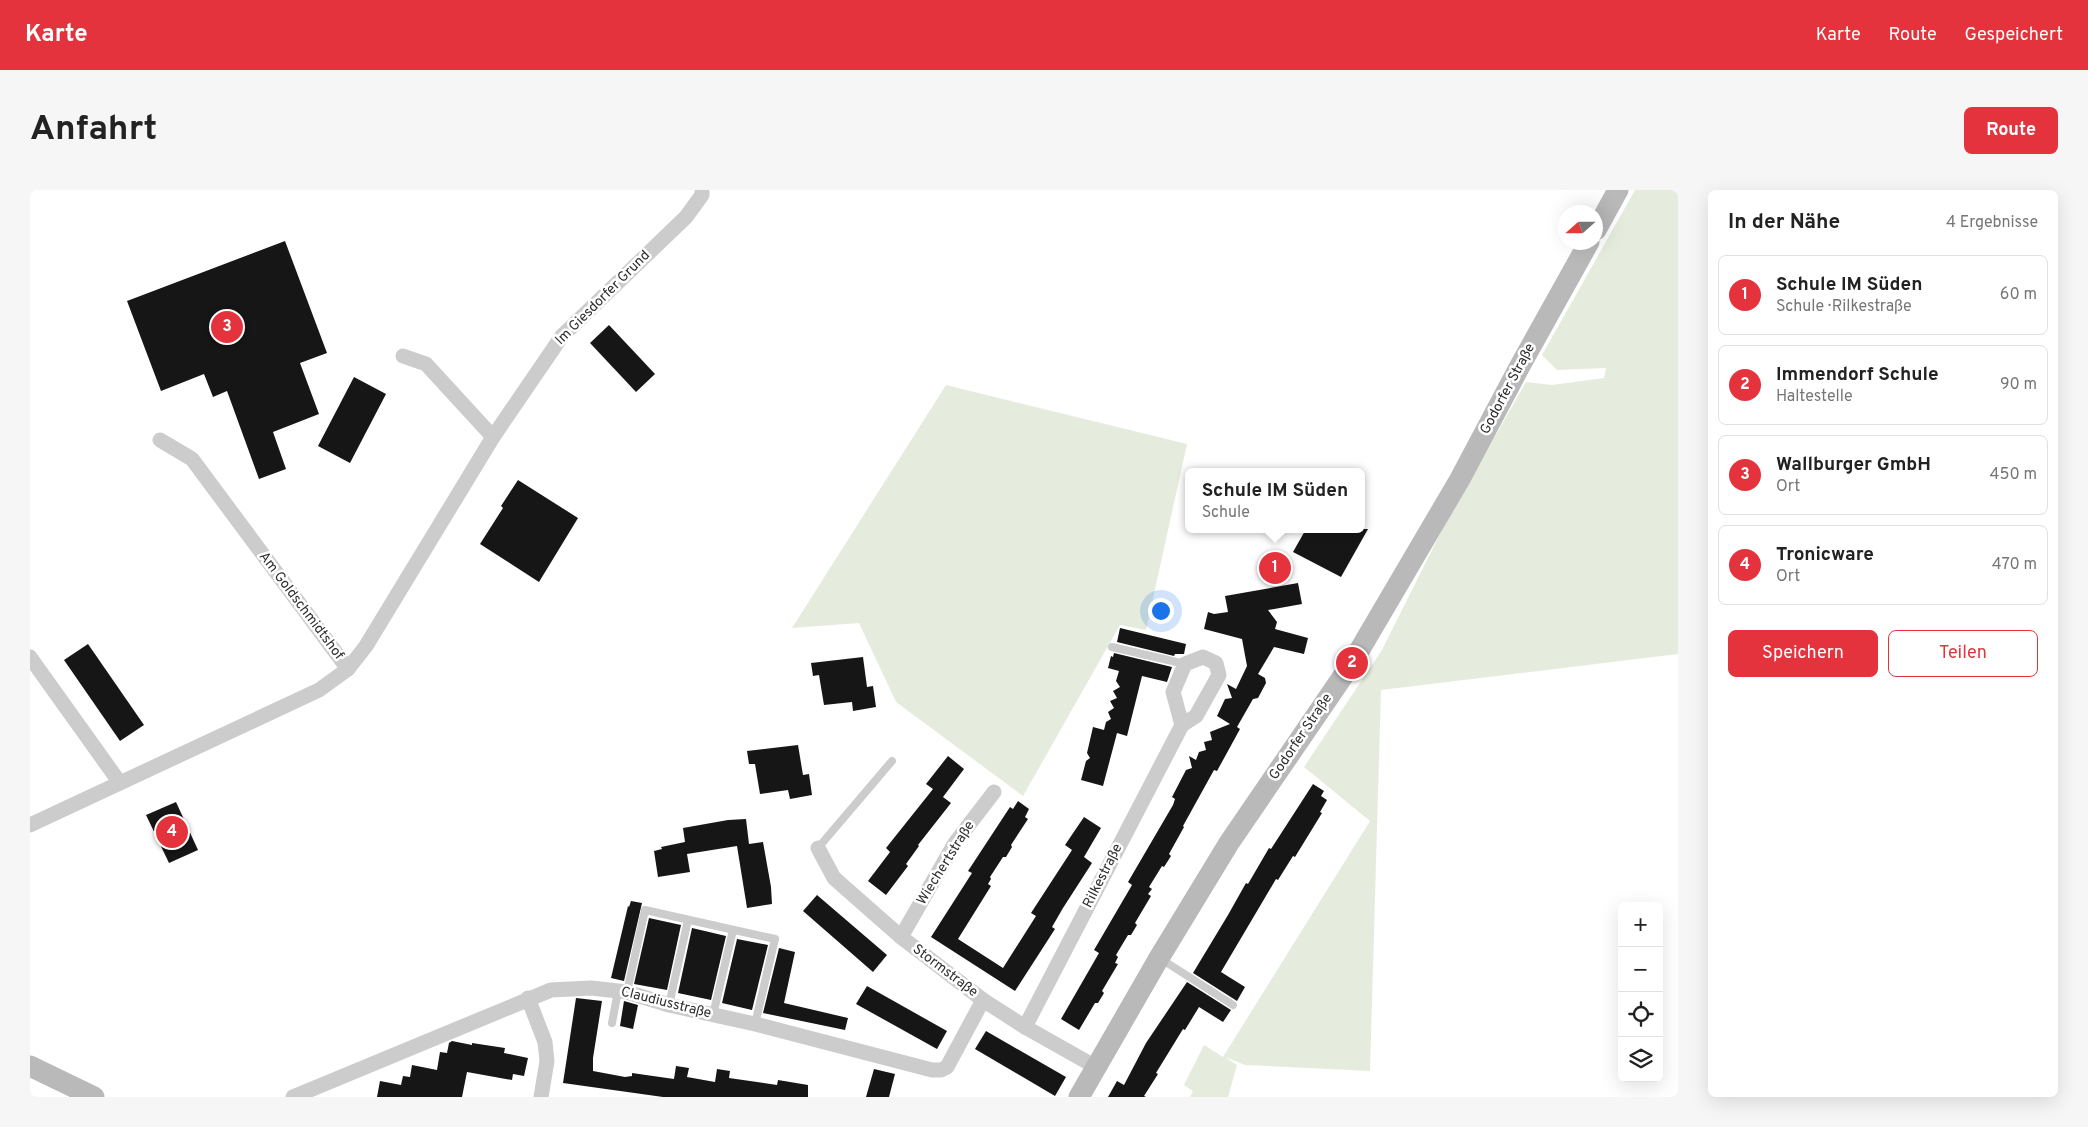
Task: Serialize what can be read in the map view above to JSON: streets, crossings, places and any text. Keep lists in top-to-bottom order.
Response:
{
  "streets": {
    "street": [
      "Im Giesdorfer Grund",
      "Godorfer Straße",
      "Am Goldschmidtshof",
      "Wiechertstraße",
      "Rilkestraße",
      "Stormstraße",
      "Claudiusstraße"
    ]
  },
  "crossings": [
    ["Im Giesdorfer Grund", "Am Goldschmidtshof"],
    ["Godorfer Straße", "Stormstraße"],
    ["Wiechertstraße", "Stormstraße"],
    ["Rilkestraße", "Stormstraße"],
    ["Stormstraße", "Claudiusstraße"]
  ],
  "north": "left",
  "page": {
    "header": "Karte",
    "nav": ["Karte", "Route", "Gespeichert"],
    "buttons": [
      "Route",
      ["Speichern", "Teilen"]
    ],
    "title": "Anfahrt",
    "heading": ["In der Nähe", "4 Ergebnisse"],
    "list": [
      {
        "mark": "1",
        "name": "Schule IM Süden",
        "note": "Schule · Rilkestraße",
        "value": "60 m"
      },
      {
        "mark": "2",
        "name": "Immendorf Schule",
        "note": "Haltestelle",
        "value": "90 m"
      },
      {
        "mark": "3",
        "name": "Wallburger GmbH",
        "note": "Ort",
        "value": "450 m"
      },
      {
        "mark": "4",
        "name": "Tronicware",
        "note": "Ort",
        "value": "470 m"
      }
    ],
    "pins": [
      "3",
      "1",
      "2",
      "4"
    ],
    "popup": ["Schule IM Süden", "Schule"],
    "map_buttons": ["+", "−"]
  }
}
